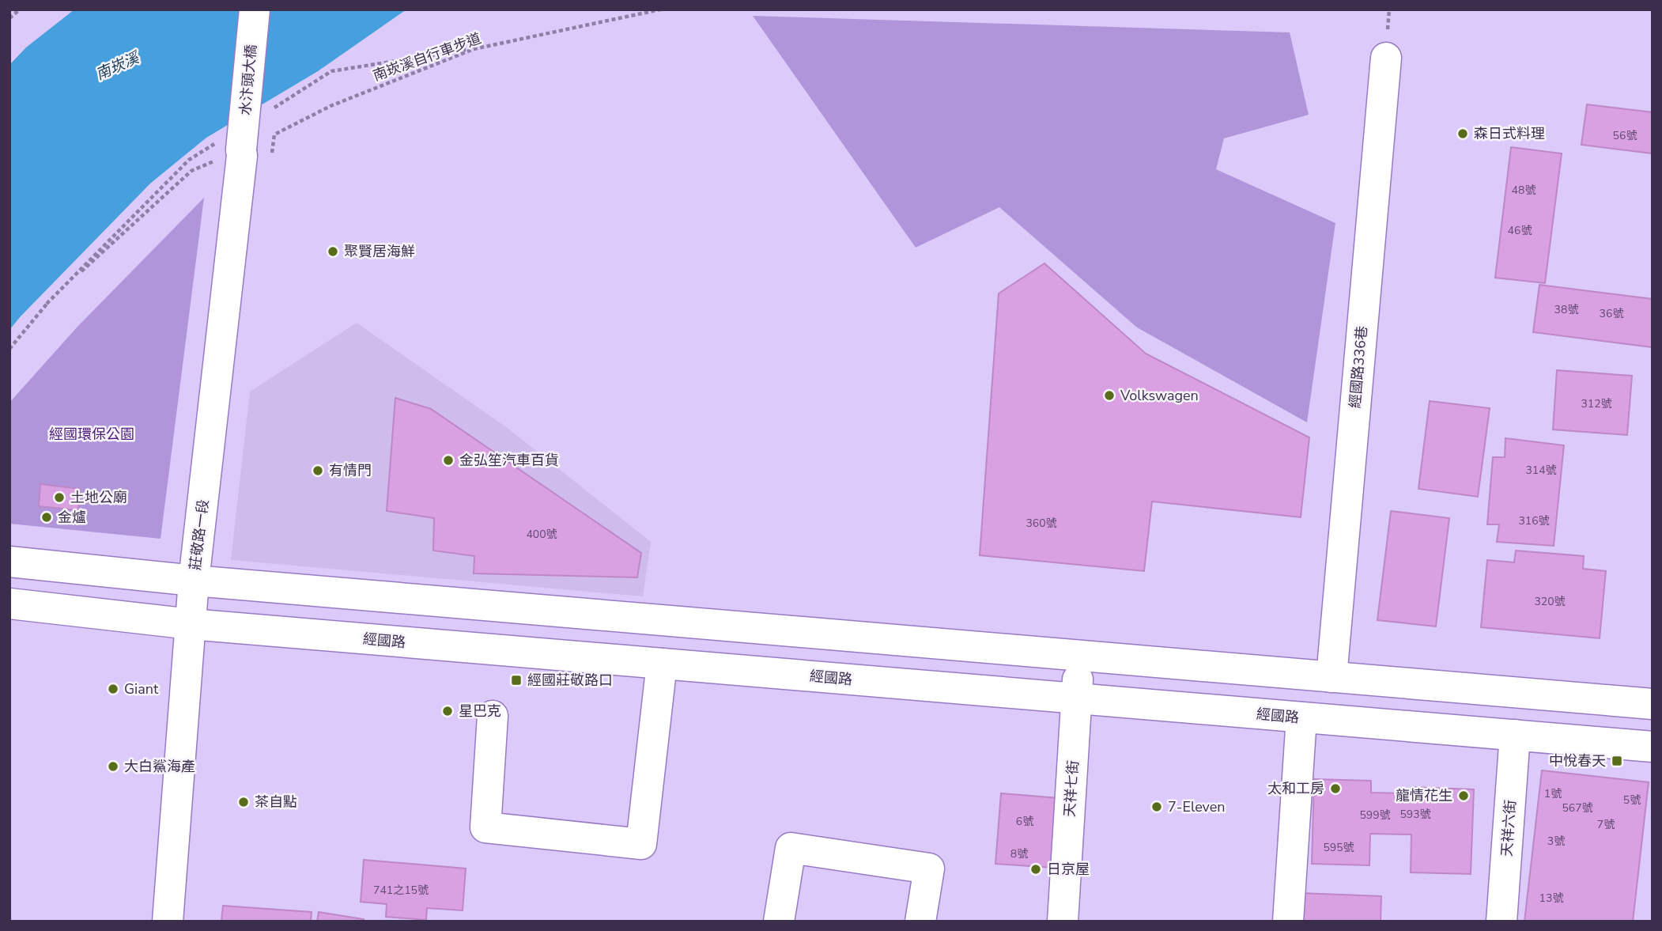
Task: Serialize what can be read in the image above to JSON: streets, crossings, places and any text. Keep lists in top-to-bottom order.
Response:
{
  "streets": {
    "street": [
      "水汴頭大橋",
      "經國路336巷",
      "莊敬路一段",
      "經國路",
      "天祥七街",
      "天祥六街"
    ],
    "path": ["南崁溪自行車步道"]
  },
  "crossings": [
    ["水汴頭大橋", "莊敬路一段"],
    ["莊敬路一段", "經國路"],
    ["經國路", "天祥七街"],
    ["經國路", "天祥六街"]
  ],
  "water": ["南崁溪"],
  "parks": ["經國環保公園"],
  "places": {
    "other": [
      "森日式料理",
      "聚賢居海鮮",
      "Volkswagen",
      "金弘笙汽車百貨",
      "有情門",
      "土地公廟",
      "金爐",
      "Giant",
      "星巴克",
      "大白鯊海產",
      "太和工房",
      "龍情花生",
      "茶自點",
      "7-Eleven",
      "日京屋"
    ],
    "transit": ["經國莊敬路口", "中悅春天"]
  },
  "house_numbers": [
    "56號",
    "48號",
    "46號",
    "38號",
    "36號",
    "312號",
    "314號",
    "316號",
    "360號",
    "400號",
    "320號",
    "1號",
    "5號",
    "567號",
    "593號",
    "599號",
    "6號",
    "7號",
    "3號",
    "595號",
    "8號",
    "741之15號",
    "13號"
  ]
}
